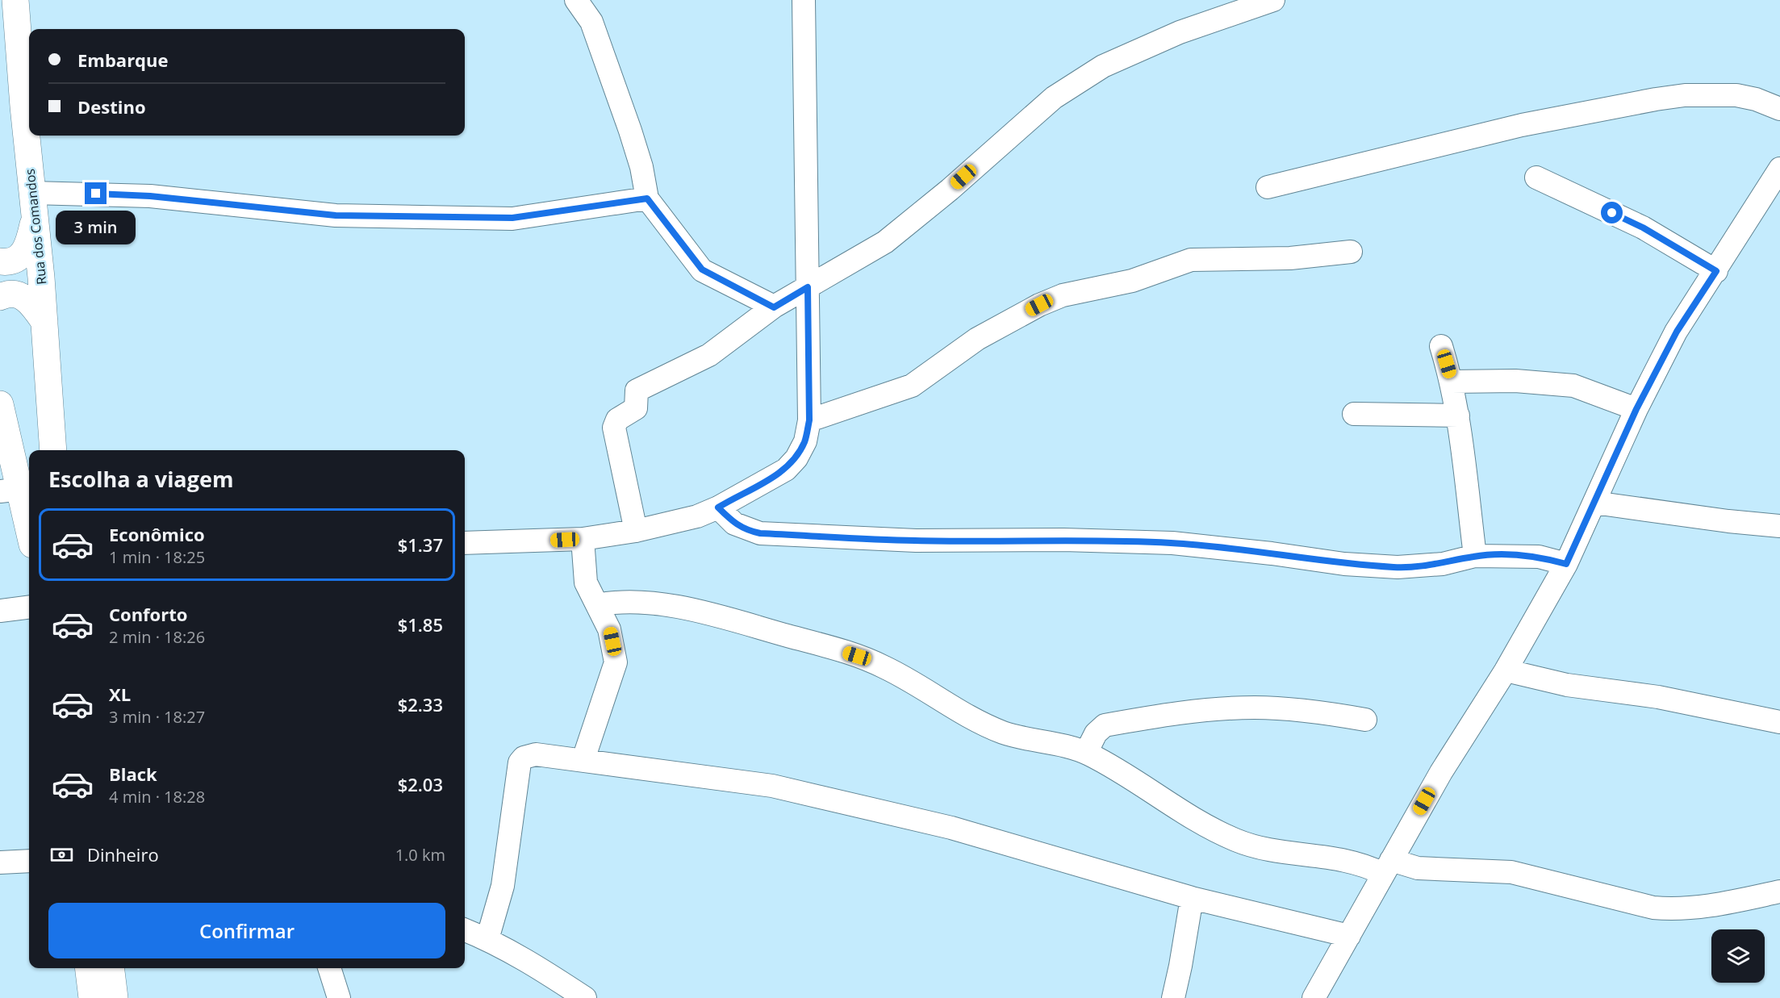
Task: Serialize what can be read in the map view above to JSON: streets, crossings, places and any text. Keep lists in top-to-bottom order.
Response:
{
  "streets": {
    "main road": ["Rua dos Comandos"]
  },
  "page": {
    "banner": ["Embarque", "Destino"],
    "bubble": "3 min",
    "heading": "Escolha a viagem",
    "list": [
      {
        "name": "Econômico",
        "note": "1 min · 18:25",
        "value": "$1.37"
      },
      {
        "name": "Conforto",
        "note": "2 min · 18:26",
        "value": "$1.85"
      },
      {
        "name": "XL",
        "note": "3 min · 18:27",
        "value": "$2.33"
      },
      {
        "name": "Black",
        "note": "4 min · 18:28",
        "value": "$2.03"
      }
    ],
    "pay": ["Dinheiro", "1.0 km"],
    "buttons": "Confirmar"
  }
}
